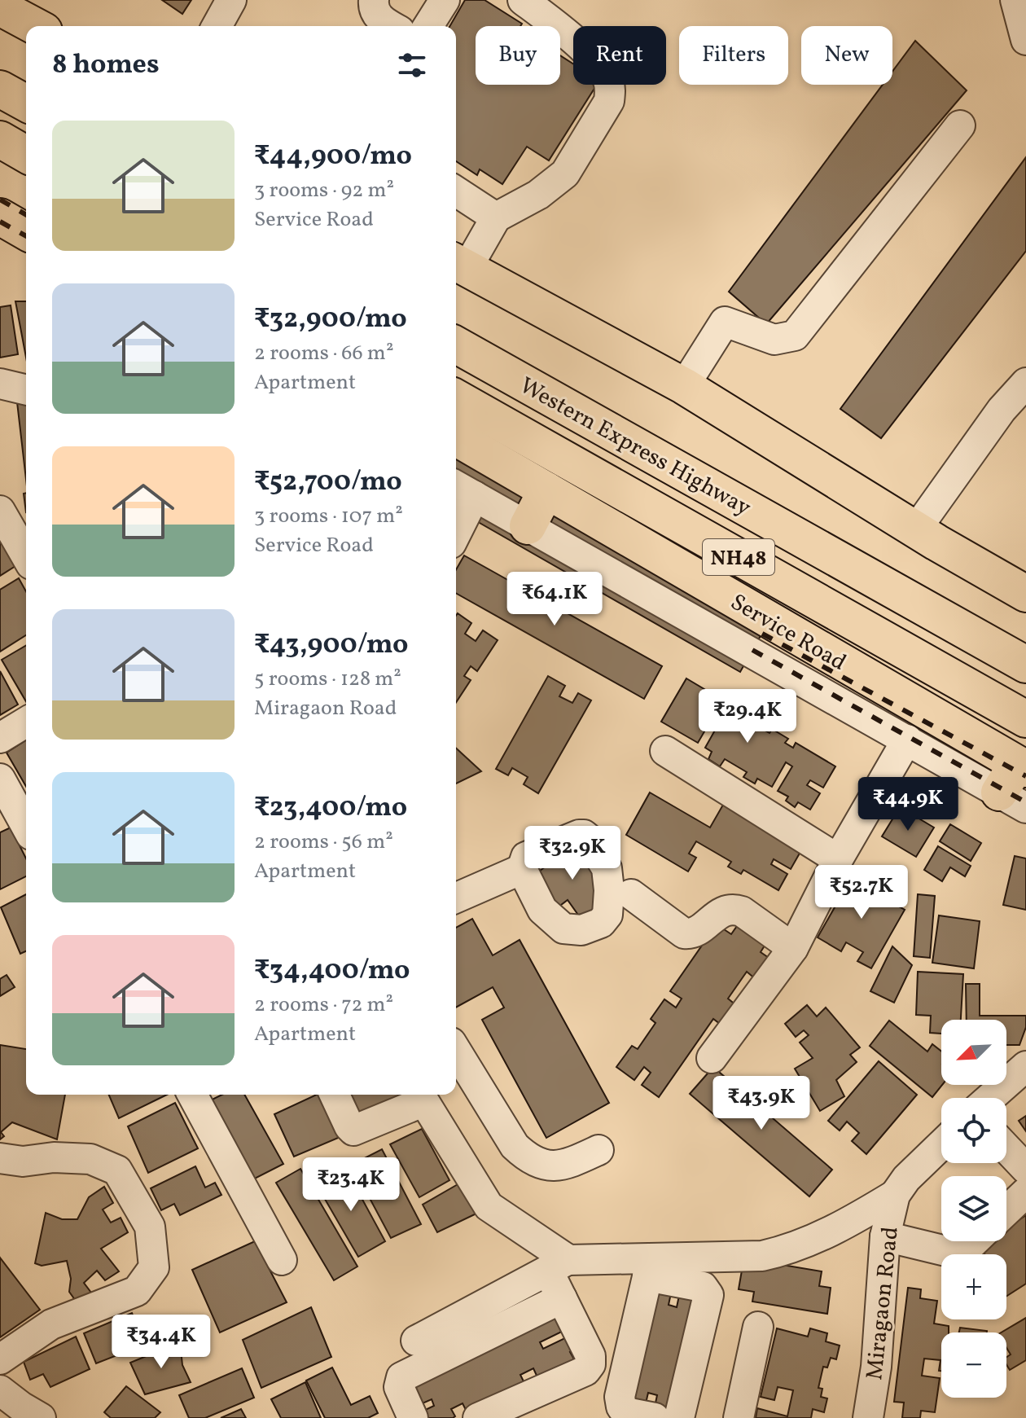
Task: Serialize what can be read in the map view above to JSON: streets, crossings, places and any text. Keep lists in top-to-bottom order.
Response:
{
  "streets": {
    "main road": ["Western Express Highway", "NH48", "Service Road"],
    "street": ["Miragaon Road"]
  },
  "north": "bottom left",
  "page": {
    "chip": [
      "Buy",
      "Rent",
      "Filters",
      "New"
    ],
    "heading": "8 homes",
    "list": [
      {
        "name": "₹44,900/mo",
        "note": "3 rooms · 92 m² · Service Road"
      },
      {
        "name": "₹32,900/mo",
        "note": "2 rooms · 66 m² · Apartment"
      },
      {
        "name": "₹52,700/mo",
        "note": "3 rooms · 107 m² · Service Road"
      },
      {
        "name": "₹43,900/mo",
        "note": "5 rooms · 128 m² · Miragaon Road"
      },
      {
        "name": "₹23,400/mo",
        "note": "2 rooms · 56 m² · Apartment"
      },
      {
        "name": "₹34,400/mo",
        "note": "2 rooms · 72 m² · Apartment"
      }
    ],
    "price": [
      "₹64.1K",
      "₹29.4K",
      "₹44.9K",
      "₹32.9K",
      "₹52.7K",
      "₹43.9K",
      "₹23.4K",
      "₹34.4K"
    ],
    "map_buttons": ["+", "−"]
  }
}
